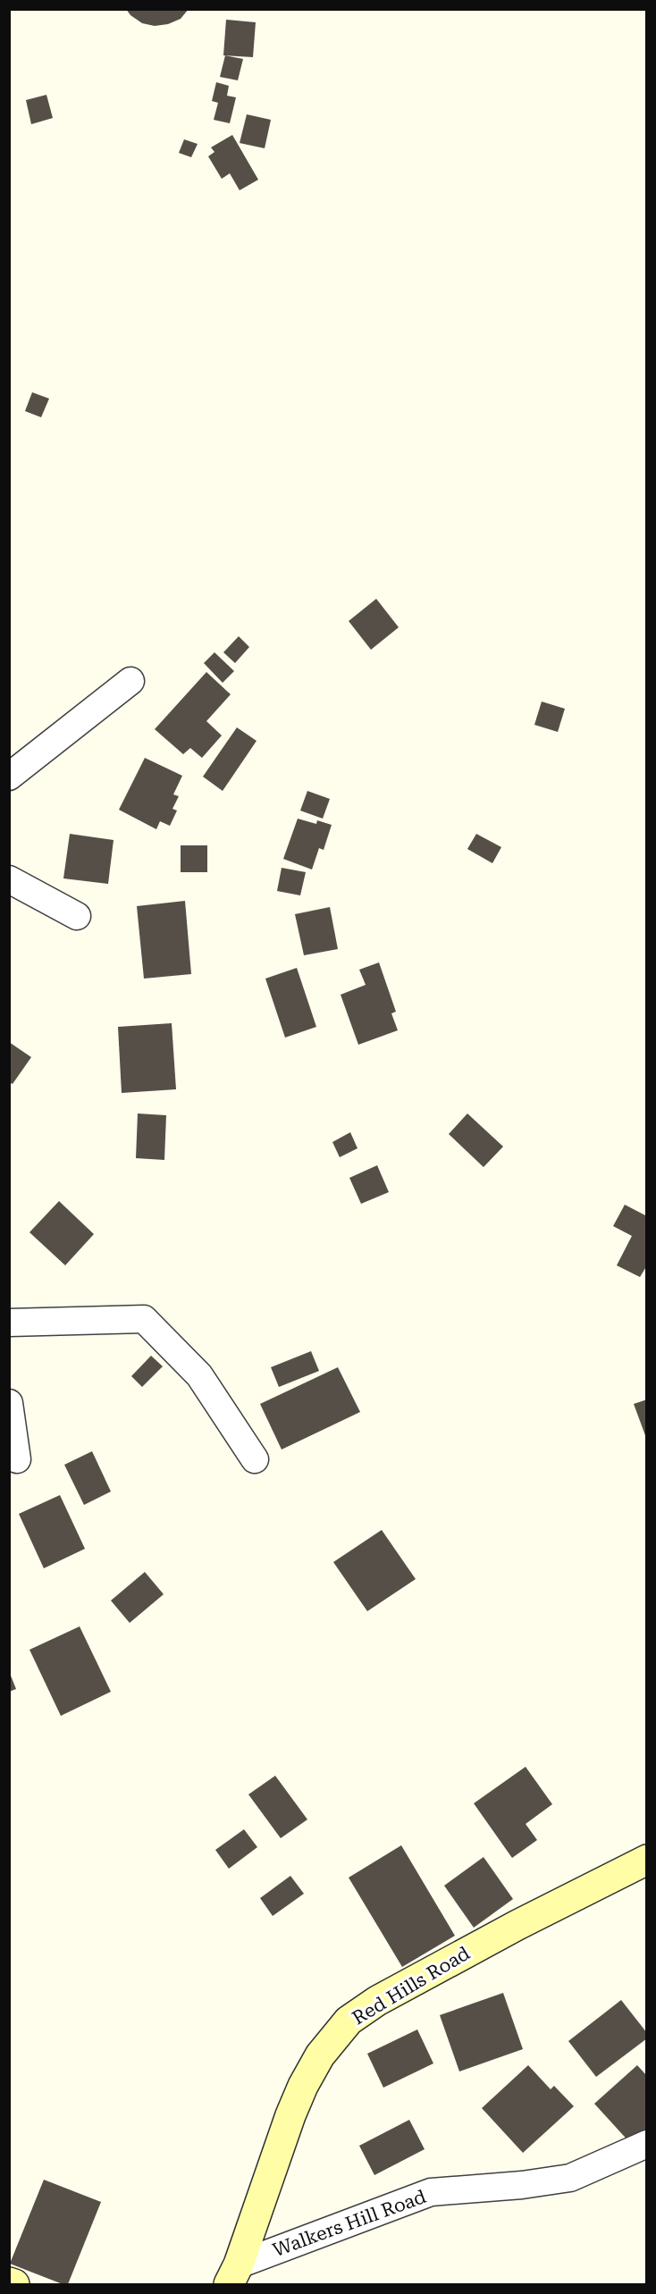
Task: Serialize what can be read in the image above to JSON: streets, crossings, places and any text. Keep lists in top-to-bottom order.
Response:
{
  "streets": {
    "main road": ["Red Hills Road"],
    "street": ["Walkers Hill Road"]
  },
  "crossings": [
    ["Red Hills Road", "Walkers Hill Road"]
  ]
}
